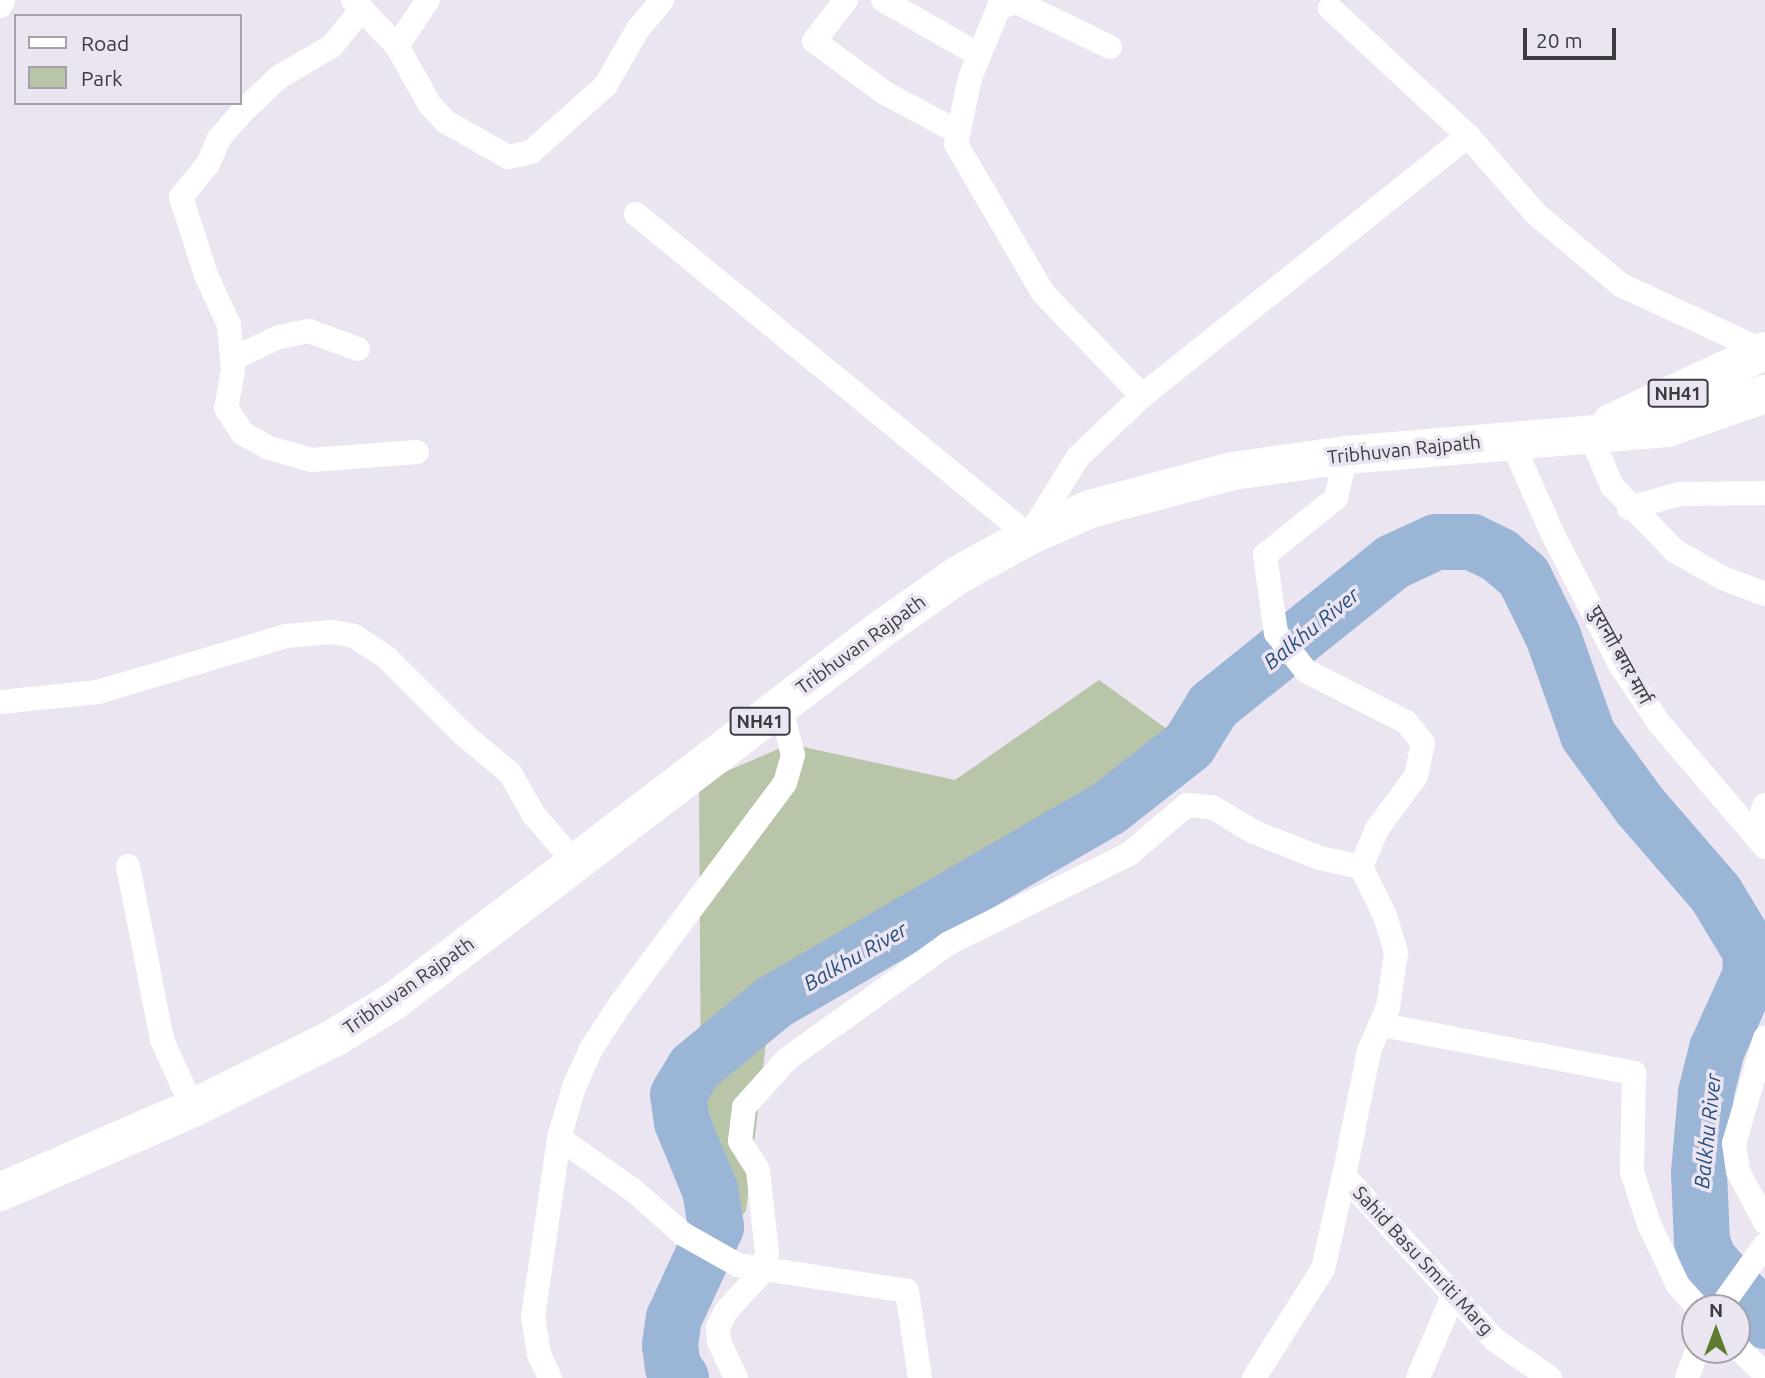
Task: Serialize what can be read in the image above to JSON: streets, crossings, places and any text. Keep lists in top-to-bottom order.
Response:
{
  "streets": {
    "highway": ["NH41", "Tribhuvan Rajpath"],
    "street": ["पुरानाो बगर मार्ग", "Sahid Basu Smriti Marg"]
  },
  "crossings": [
    ["Tribhuvan Rajpath", "पुरानाो बगर मार्ग"]
  ],
  "water": ["Balkhu River"],
  "legend": ["Road", "Park"],
  "scale_bar": "20 m",
  "north": "top"
}
